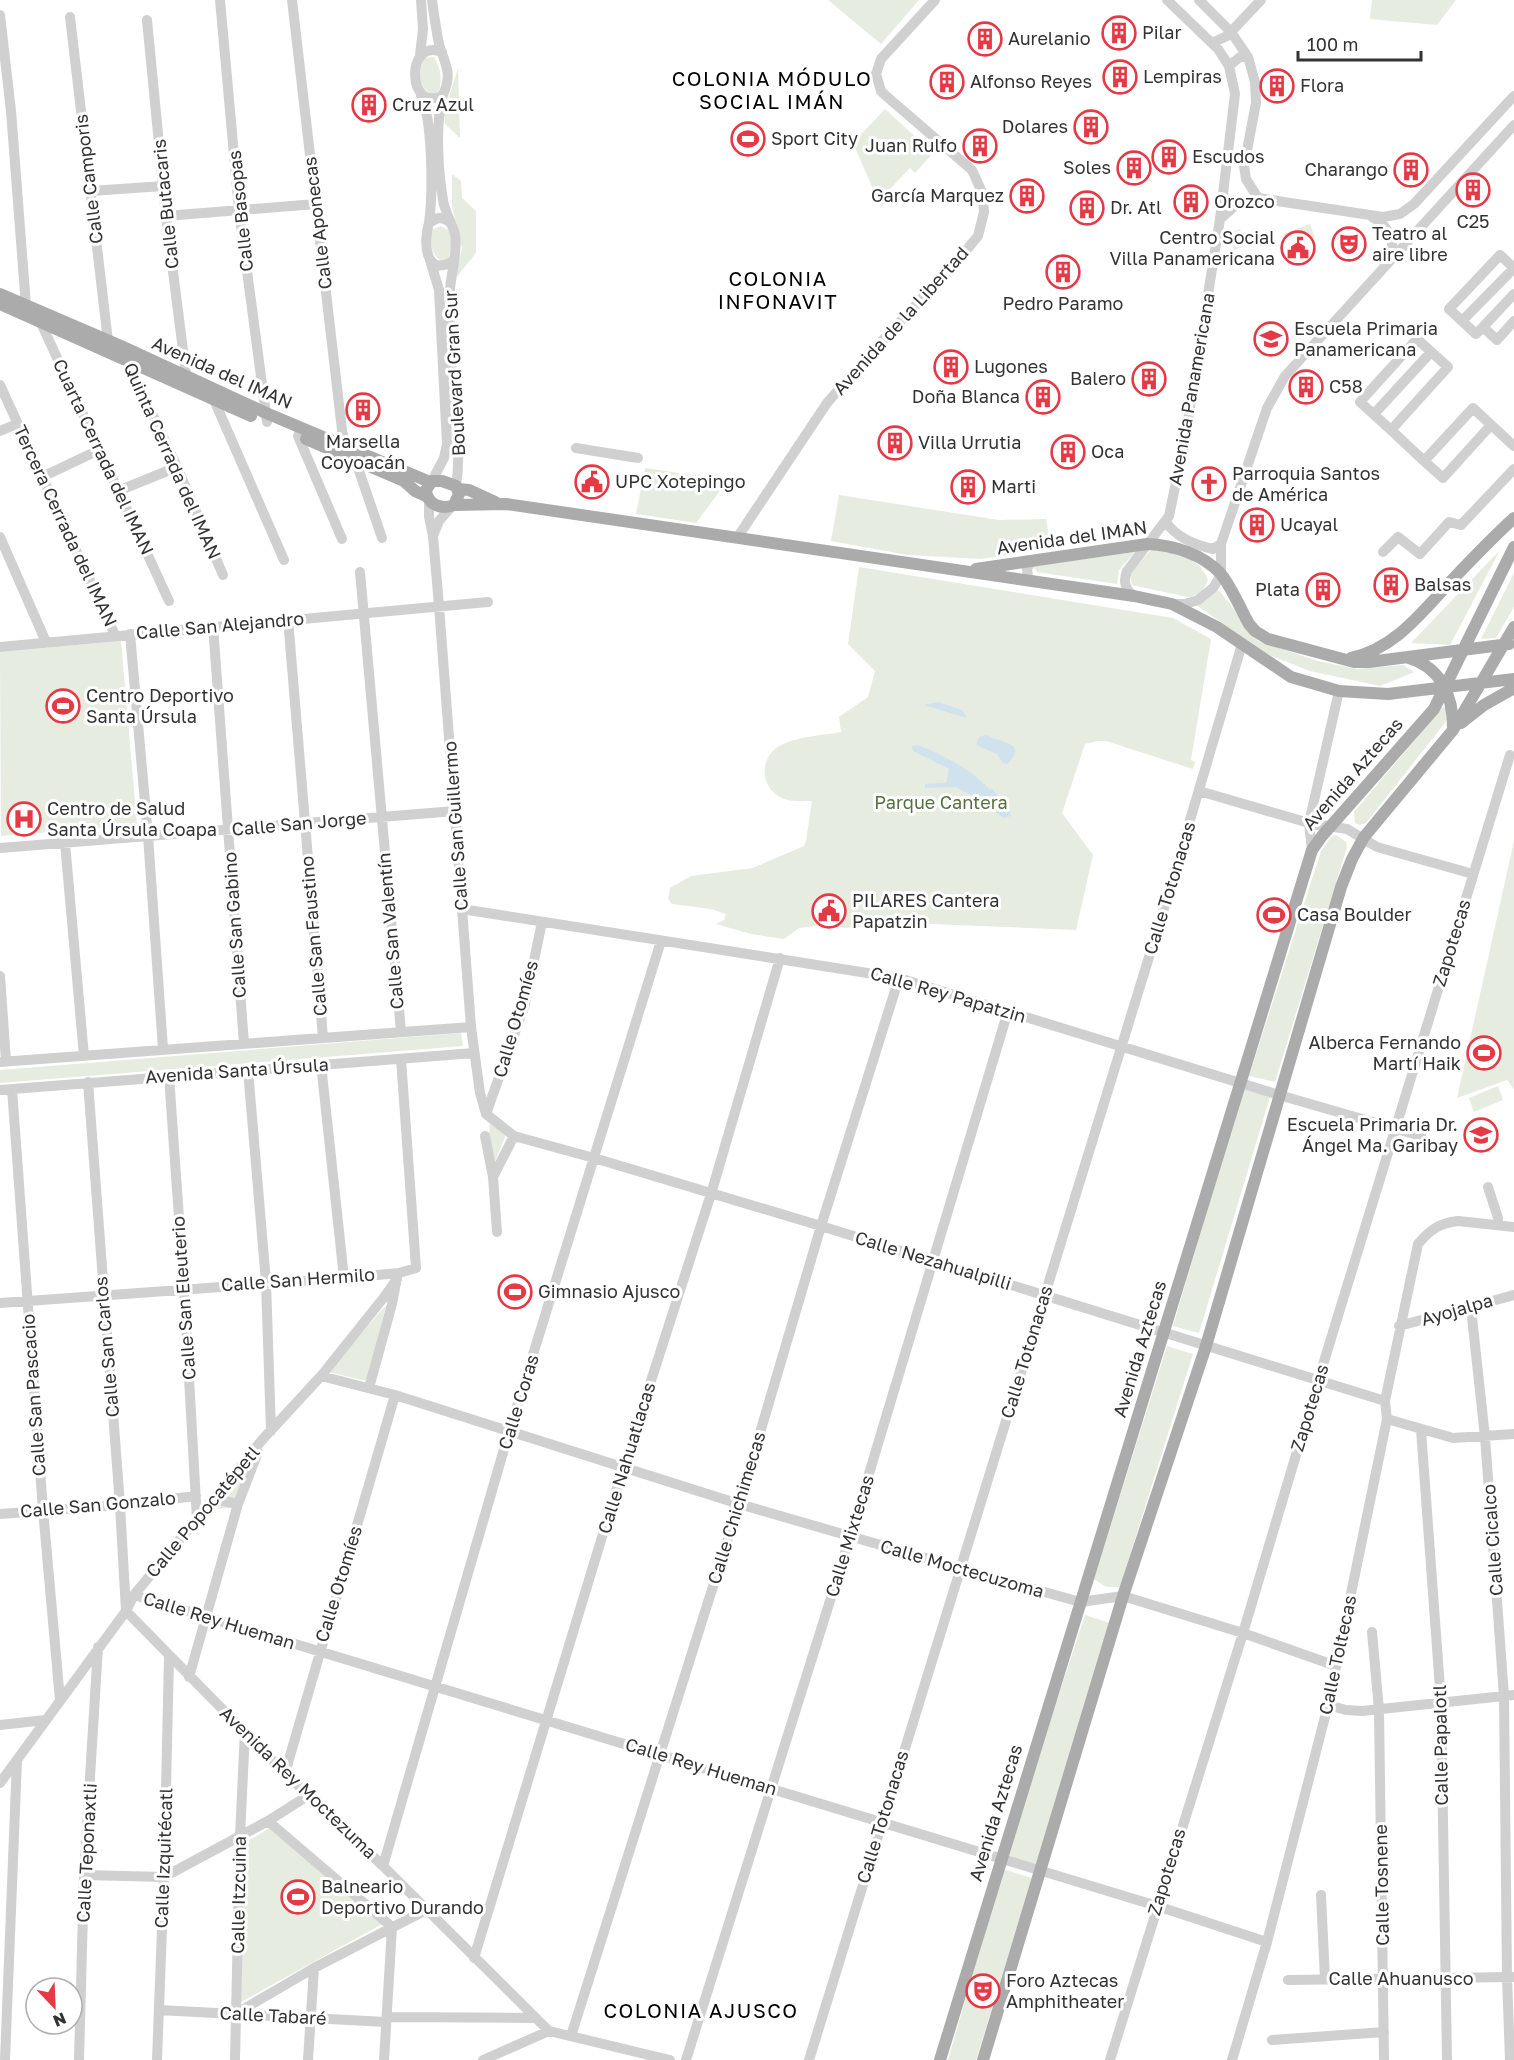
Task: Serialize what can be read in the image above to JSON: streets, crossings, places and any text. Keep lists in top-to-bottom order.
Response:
{
  "streets": {
    "main road": ["Avenida del IMAN", "Avenida Aztecas"],
    "street": [
      "Calle Camporis",
      "Calle Butacaris",
      "Calle Basopas",
      "Calle Aponecas",
      "Avenida de la Libertad",
      "Boulevard Gran Sur",
      "Avenida Panamericana",
      "Cuarta Cerrada del IMAN",
      "Quinta Cerrada del IMAN",
      "Tercera Cerrada del IMAN",
      "Calle San Alejandro",
      "Calle San Jorge",
      "Calle San Guillermo",
      "Calle Totonacas",
      "Calle San Gabino",
      "Calle San Valentín",
      "Calle San Faustino",
      "Zapotecas",
      "Calle Rey Papatzin",
      "Calle Otomíes",
      "Avenida Santa Úrsula",
      "Calle Nezahualpilli",
      "Calle San Hermilo",
      "Calle San Eleuterio",
      "Ayojalpa",
      "Calle San Carlos",
      "Calle San Pascacio",
      "Calle Coras",
      "Calle Nahuatlacas",
      "Calle San Gonzalo",
      "Calle Chichimecas",
      "Calle Popocatépetl",
      "Calle Mixtecas",
      "Calle Cicalco",
      "Calle Moctecuzoma",
      "Calle Rey Hueman",
      "Calle Toltecas",
      "Calle Papalotl",
      "Avenida Rey Moctezuma",
      "Calle Teponaxtli",
      "Calle Izquitécatl",
      "Calle Tosnene",
      "Calle Itzcuina",
      "Calle Ahuanusco",
      "Calle Tabaré"
    ]
  },
  "crossings": [
    ["Calle Camporis", "Avenida del IMAN"],
    ["Calle Butacaris", "Avenida del IMAN"],
    ["Calle Basopas", "Avenida del IMAN"],
    ["Calle Aponecas", "Avenida del IMAN"],
    ["Avenida de la Libertad", "Avenida del IMAN"],
    ["Avenida del IMAN", "Boulevard Gran Sur"],
    ["Avenida del IMAN", "Avenida Panamericana"],
    ["Avenida del IMAN", "Cuarta Cerrada del IMAN"],
    ["Avenida del IMAN", "Quinta Cerrada del IMAN"],
    ["Avenida del IMAN", "Avenida Aztecas"],
    ["Avenida del IMAN", "Calle San Guillermo"],
    ["Avenida del IMAN", "Calle Totonacas"],
    ["Boulevard Gran Sur", "Calle San Guillermo"],
    ["Tercera Cerrada del IMAN", "Calle San Alejandro"],
    ["Calle San Alejandro", "Calle San Guillermo"],
    ["Calle San Alejandro", "Calle San Gabino"],
    ["Calle San Alejandro", "Calle San Valentín"],
    ["Calle San Alejandro", "Calle San Faustino"],
    ["Avenida Aztecas", "Calle Rey Papatzin"],
    ["Avenida Aztecas", "Calle Nezahualpilli"],
    ["Avenida Aztecas", "Calle Moctecuzoma"],
    ["Avenida Aztecas", "Calle Rey Hueman"],
    ["Calle San Jorge", "Calle San Guillermo"],
    ["Calle San Jorge", "Calle San Gabino"],
    ["Calle San Jorge", "Calle San Valentín"],
    ["Calle San Jorge", "Calle San Faustino"],
    ["Calle San Guillermo", "Calle Rey Papatzin"],
    ["Calle San Guillermo", "Calle Otomíes"],
    ["Calle San Guillermo", "Avenida Santa Úrsula"],
    ["Calle San Guillermo", "Calle Nezahualpilli"],
    ["Calle Totonacas", "Calle Rey Papatzin"],
    ["Calle Totonacas", "Calle Nezahualpilli"],
    ["Calle Totonacas", "Calle Moctecuzoma"],
    ["Calle Totonacas", "Calle Rey Hueman"],
    ["Calle San Gabino", "Avenida Santa Úrsula"],
    ["Calle San Valentín", "Avenida Santa Úrsula"],
    ["Calle San Faustino", "Avenida Santa Úrsula"],
    ["Zapotecas", "Calle Rey Papatzin"],
    ["Zapotecas", "Calle Nezahualpilli"],
    ["Zapotecas", "Calle Rey Hueman"],
    ["Calle Rey Papatzin", "Calle Otomíes"],
    ["Calle Rey Papatzin", "Calle Coras"],
    ["Calle Rey Papatzin", "Calle Nahuatlacas"],
    ["Calle Rey Papatzin", "Calle Chichimecas"],
    ["Calle Rey Papatzin", "Calle Mixtecas"],
    ["Calle Otomíes", "Calle Nezahualpilli"],
    ["Calle Otomíes", "Calle Moctecuzoma"],
    ["Calle Otomíes", "Calle Rey Hueman"],
    ["Calle Otomíes", "Avenida Rey Moctezuma"],
    ["Avenida Santa Úrsula", "Calle San Hermilo"],
    ["Avenida Santa Úrsula", "Calle San Eleuterio"],
    ["Avenida Santa Úrsula", "Calle San Carlos"],
    ["Avenida Santa Úrsula", "Calle San Pascacio"],
    ["Calle Nezahualpilli", "Calle Coras"],
    ["Calle Nezahualpilli", "Calle Nahuatlacas"],
    ["Calle Nezahualpilli", "Calle Chichimecas"],
    ["Calle Nezahualpilli", "Calle Mixtecas"],
    ["Calle Nezahualpilli", "Calle Toltecas"],
    ["Calle San Hermilo", "Calle San Eleuterio"],
    ["Calle San Hermilo", "Calle San Carlos"],
    ["Calle San Hermilo", "Calle San Pascacio"],
    ["Calle San Hermilo", "Calle Popocatépetl"],
    ["Calle San Eleuterio", "Calle San Gonzalo"],
    ["Calle San Eleuterio", "Calle Popocatépetl"],
    ["Ayojalpa", "Calle Cicalco"],
    ["Ayojalpa", "Calle Toltecas"],
    ["Calle San Carlos", "Calle San Gonzalo"],
    ["Calle San Carlos", "Calle Popocatépetl"],
    ["Calle San Carlos", "Avenida Rey Moctezuma"],
    ["Calle San Pascacio", "Calle San Gonzalo"],
    ["Calle San Pascacio", "Calle Popocatépetl"],
    ["Calle Coras", "Calle Moctecuzoma"],
    ["Calle Coras", "Calle Rey Hueman"],
    ["Calle Coras", "Avenida Rey Moctezuma"],
    ["Calle Nahuatlacas", "Calle Moctecuzoma"],
    ["Calle Nahuatlacas", "Calle Rey Hueman"],
    ["Calle Nahuatlacas", "Avenida Rey Moctezuma"],
    ["Calle Chichimecas", "Calle Moctecuzoma"],
    ["Calle Chichimecas", "Calle Rey Hueman"],
    ["Calle Popocatépetl", "Calle Moctecuzoma"],
    ["Calle Popocatépetl", "Calle Rey Hueman"],
    ["Calle Popocatépetl", "Avenida Rey Moctezuma"],
    ["Calle Popocatépetl", "Calle Teponaxtli"],
    ["Calle Mixtecas", "Calle Moctecuzoma"],
    ["Calle Mixtecas", "Calle Rey Hueman"],
    ["Calle Cicalco", "Calle Ahuanusco"],
    ["Calle Rey Hueman", "Calle Toltecas"],
    ["Calle Papalotl", "Calle Ahuanusco"],
    ["Avenida Rey Moctezuma", "Calle Izquitécatl"],
    ["Avenida Rey Moctezuma", "Calle Itzcuina"],
    ["Avenida Rey Moctezuma", "Calle Tabaré"],
    ["Calle Izquitécatl", "Calle Tabaré"],
    ["Calle Tosnene", "Calle Ahuanusco"],
    ["Calle Itzcuina", "Calle Tabaré"]
  ],
  "districts": ["COLONIA MÓDULO SOCIAL IMÁN", "COLONIA INFONAVIT", "COLONIA AJUSCO"],
  "parks": ["Parque Cantera"],
  "places": {
    "building": [
      "Pilar",
      "Aurelanio",
      "Lempiras",
      "Alfonso Reyes",
      "Flora",
      "Cruz Azul",
      "Dolares",
      "Juan Rulfo",
      "Escudos",
      "Soles",
      "Charango",
      "C25",
      "García Marquez",
      "Orozco",
      "Dr. Atl",
      "Pedro Paramo",
      "Lugones",
      "Balero",
      "C58",
      "Doña Blanca",
      "Marsella Coyoacán",
      "Villa Urrutia",
      "Oca",
      "Marti",
      "Ucayal",
      "Balsas",
      "Plata"
    ],
    "sports": [
      "Sport City",
      "Centro Deportivo Santa Úrsula",
      "Casa Boulder",
      "Alberca Fernando Martí Haik",
      "Gimnasio Ajusco",
      "Balneario Deportivo Durando"
    ],
    "theatre": ["Teatro al aire libre", "Foro Aztecas Amphitheater"],
    "public building": ["Centro Social Villa Panamericana", "UPC Xotepingo", "PILARES Cantera Papatzin"],
    "school or university": ["Escuela Primaria Panamericana", "Escuela Primaria Dr. Ángel Ma. Garibay"],
    "church": ["Parroquia Santos de América"],
    "hospital": ["Centro de Salud Santa Úrsula Coapa"]
  },
  "scale_bar": "100 m",
  "north": "bottom right"
}
